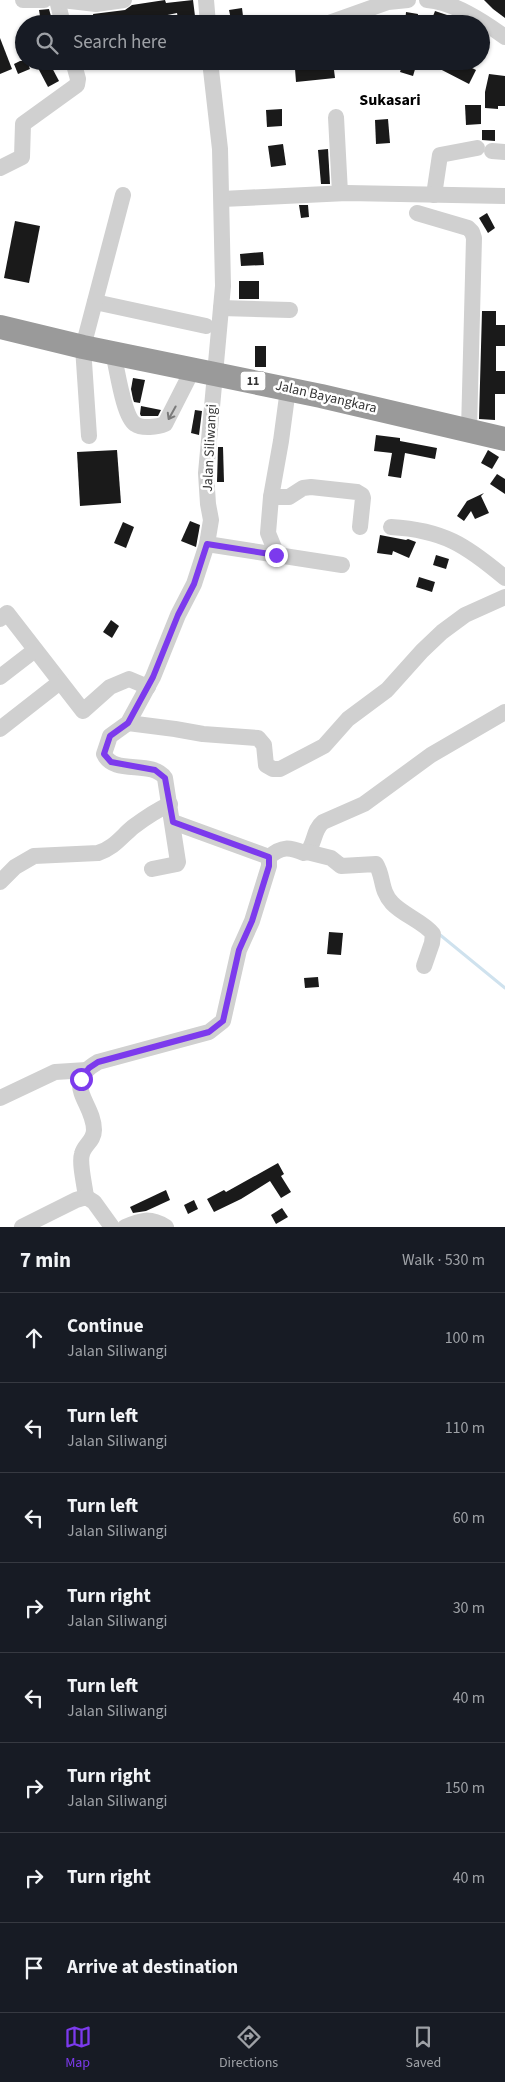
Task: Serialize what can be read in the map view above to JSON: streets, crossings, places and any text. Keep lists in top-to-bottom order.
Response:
{
  "streets": {
    "highway": ["11", "Jalan Bayangkara"],
    "street": ["Jalan Siliwangi"]
  },
  "crossings": [
    ["Jalan Bayangkara", "Jalan Siliwangi"]
  ],
  "districts": ["Sukasari"],
  "page": {
    "search": "Search here",
    "heading": ["7 min", "Walk · 530 m"],
    "list": [
      ["Continue", "Jalan Siliwangi", "100 m"],
      ["Turn left", "Jalan Siliwangi", "110 m"],
      ["Turn left", "Jalan Siliwangi", "60 m"],
      ["Turn right", "Jalan Siliwangi", "30 m"],
      ["Turn left", "Jalan Siliwangi", "40 m"],
      ["Turn right", "Jalan Siliwangi", "150 m"],
      ["Turn right", "40 m"],
      "Arrive at destination"
    ],
    "nav": ["Map", "Directions", "Saved"]
  }
}
